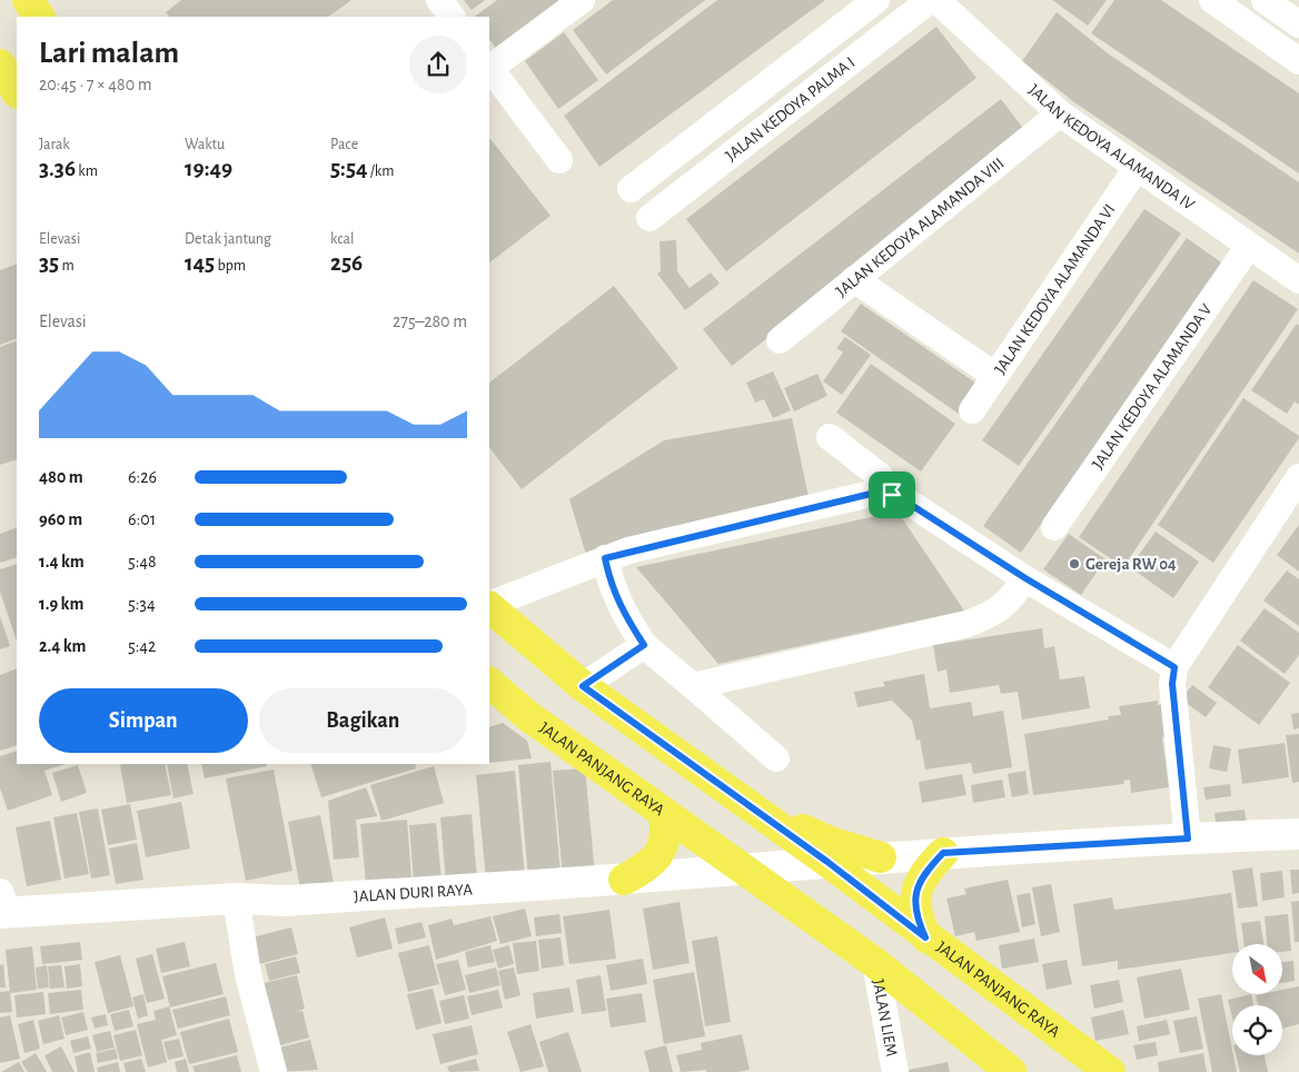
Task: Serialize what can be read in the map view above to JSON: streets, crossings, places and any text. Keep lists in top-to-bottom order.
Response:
{
  "streets": {
    "main road": ["JALAN PANJANG RAYA"],
    "street": [
      "JALAN KEDOYA PALMA I",
      "JALAN KEDOYA ALAMANDA IV",
      "JALAN KEDOYA ALAMANDA VIII",
      "JALAN KEDOYA ALAMANDA VI",
      "JALAN KEDOYA ALAMANDA V",
      "JALAN DURI RAYA",
      "JALAN LIEM"
    ]
  },
  "crossings": [
    ["JALAN KEDOYA ALAMANDA IV", "JALAN KEDOYA ALAMANDA VIII"],
    ["JALAN KEDOYA ALAMANDA IV", "JALAN KEDOYA ALAMANDA VI"],
    ["JALAN KEDOYA ALAMANDA IV", "JALAN KEDOYA ALAMANDA V"],
    ["JALAN PANJANG RAYA", "JALAN DURI RAYA"],
    ["JALAN PANJANG RAYA", "JALAN LIEM"]
  ],
  "places": ["Gereja RW 04"],
  "north": "bottom right",
  "page": {
    "heading": ["Lari malam", "20:45 · 7 × 480 m"],
    "stats": [
      ["Jarak", "3.36 km"],
      ["Waktu", "19:49"],
      ["Pace", "5:54 /km"],
      ["Elevasi", "35 m"],
      ["Detak jantung", "145 bpm"],
      ["kcal", "256"]
    ],
    "chart": ["Elevasi", "275–280 m"],
    "list": [
      {
        "name": "480 m",
        "note": "6:26"
      },
      {
        "name": "960 m",
        "note": "6:01"
      },
      {
        "name": "1.4 km",
        "note": "5:48"
      },
      {
        "name": "1.9 km",
        "note": "5:34"
      },
      {
        "name": "2.4 km",
        "note": "5:42"
      }
    ],
    "buttons": ["Simpan", "Bagikan"]
  }
}
